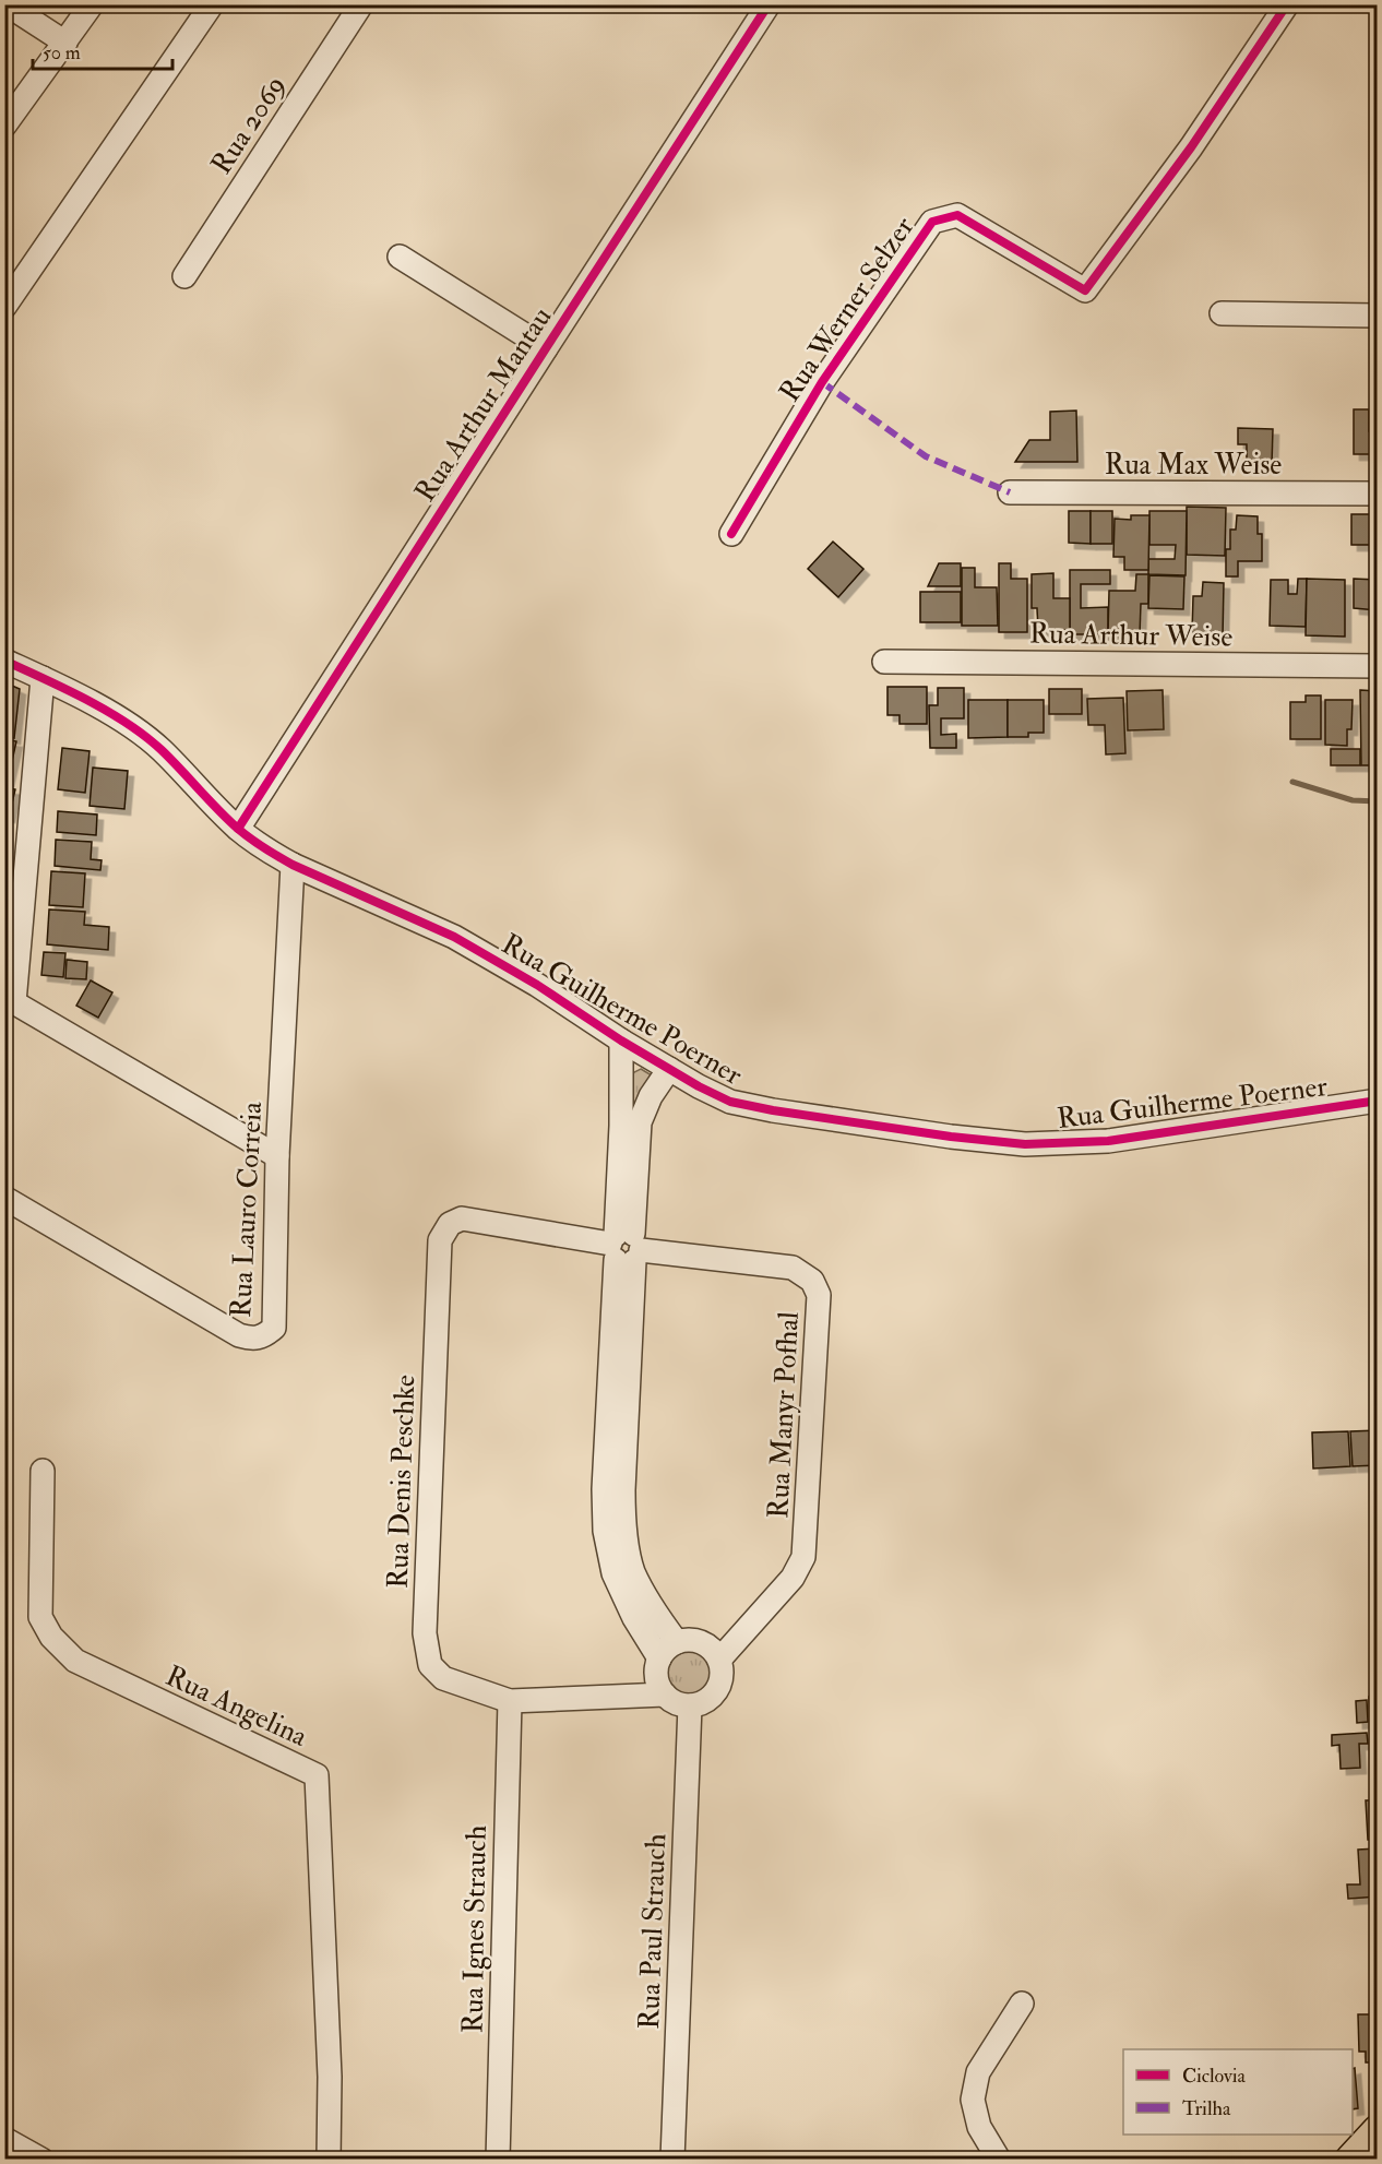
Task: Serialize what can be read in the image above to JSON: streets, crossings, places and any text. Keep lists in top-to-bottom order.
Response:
{
  "streets": {
    "street": [
      "Rua 2069",
      "Rua Werner Selzer",
      "Rua Arthur Mantau",
      "Rua Max Weise",
      "Rua Arthur Weise",
      "Rua Guilherme Poerner",
      "Rua Lauro Correia",
      "Rua Manyr Pofhal",
      "Rua Denis Peschke",
      "Rua Angelina",
      "Rua Ignes Strauch",
      "Rua Paul Strauch"
    ]
  },
  "crossings": [
    ["Rua Arthur Mantau", "Rua Guilherme Poerner"],
    ["Rua Guilherme Poerner", "Rua Lauro Correia"],
    ["Rua Manyr Pofhal", "Rua Denis Peschke"],
    ["Rua Manyr Pofhal", "Rua Paul Strauch"],
    ["Rua Denis Peschke", "Rua Ignes Strauch"],
    ["Rua Denis Peschke", "Rua Paul Strauch"]
  ],
  "legend": ["Ciclovia", "Trilha"],
  "scale_bar": "50 m"
}
